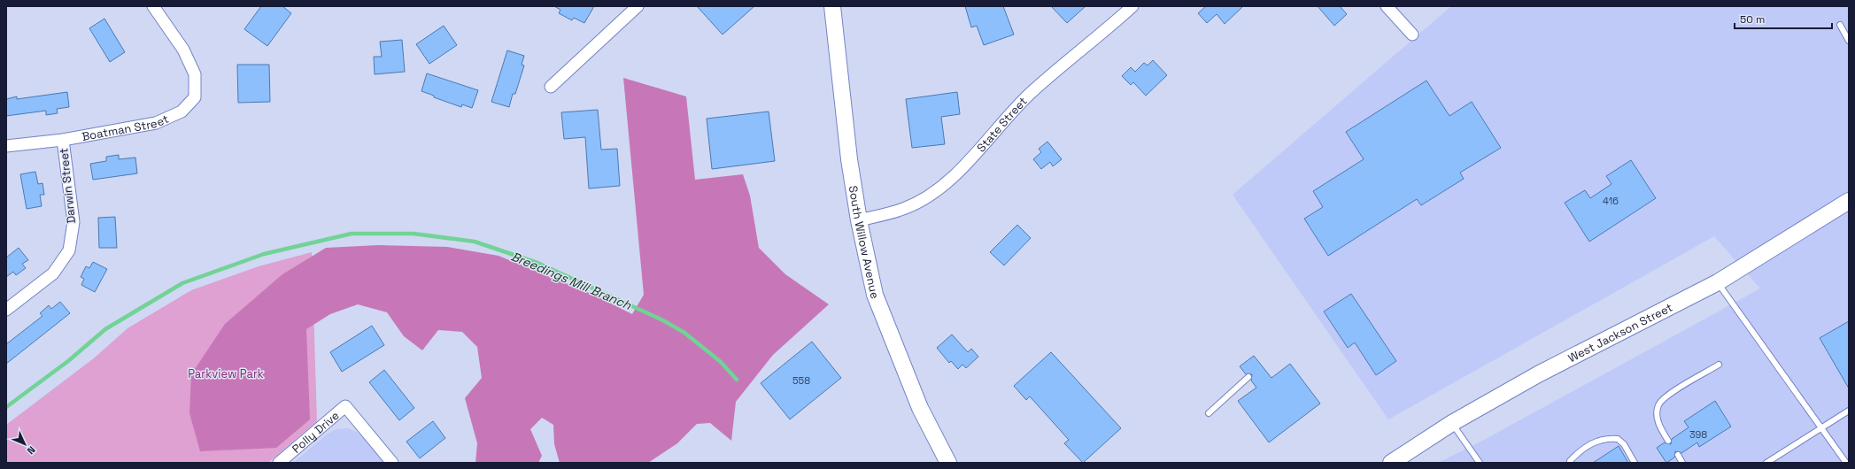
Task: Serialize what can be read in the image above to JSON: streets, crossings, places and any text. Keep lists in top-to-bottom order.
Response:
{
  "streets": {
    "street": [
      "State Street",
      "Boatman Street",
      "Darwin Street",
      "South Willow Avenue",
      "West Jackson Street",
      "Polly Drive"
    ]
  },
  "crossings": [
    ["State Street", "South Willow Avenue"],
    ["Boatman Street", "Darwin Street"]
  ],
  "water": ["Breedings Mill Branch"],
  "parks": ["Parkview Park"],
  "house_numbers": ["416", "558", "398"],
  "scale_bar": "50 m",
  "north": "bottom right"
}
